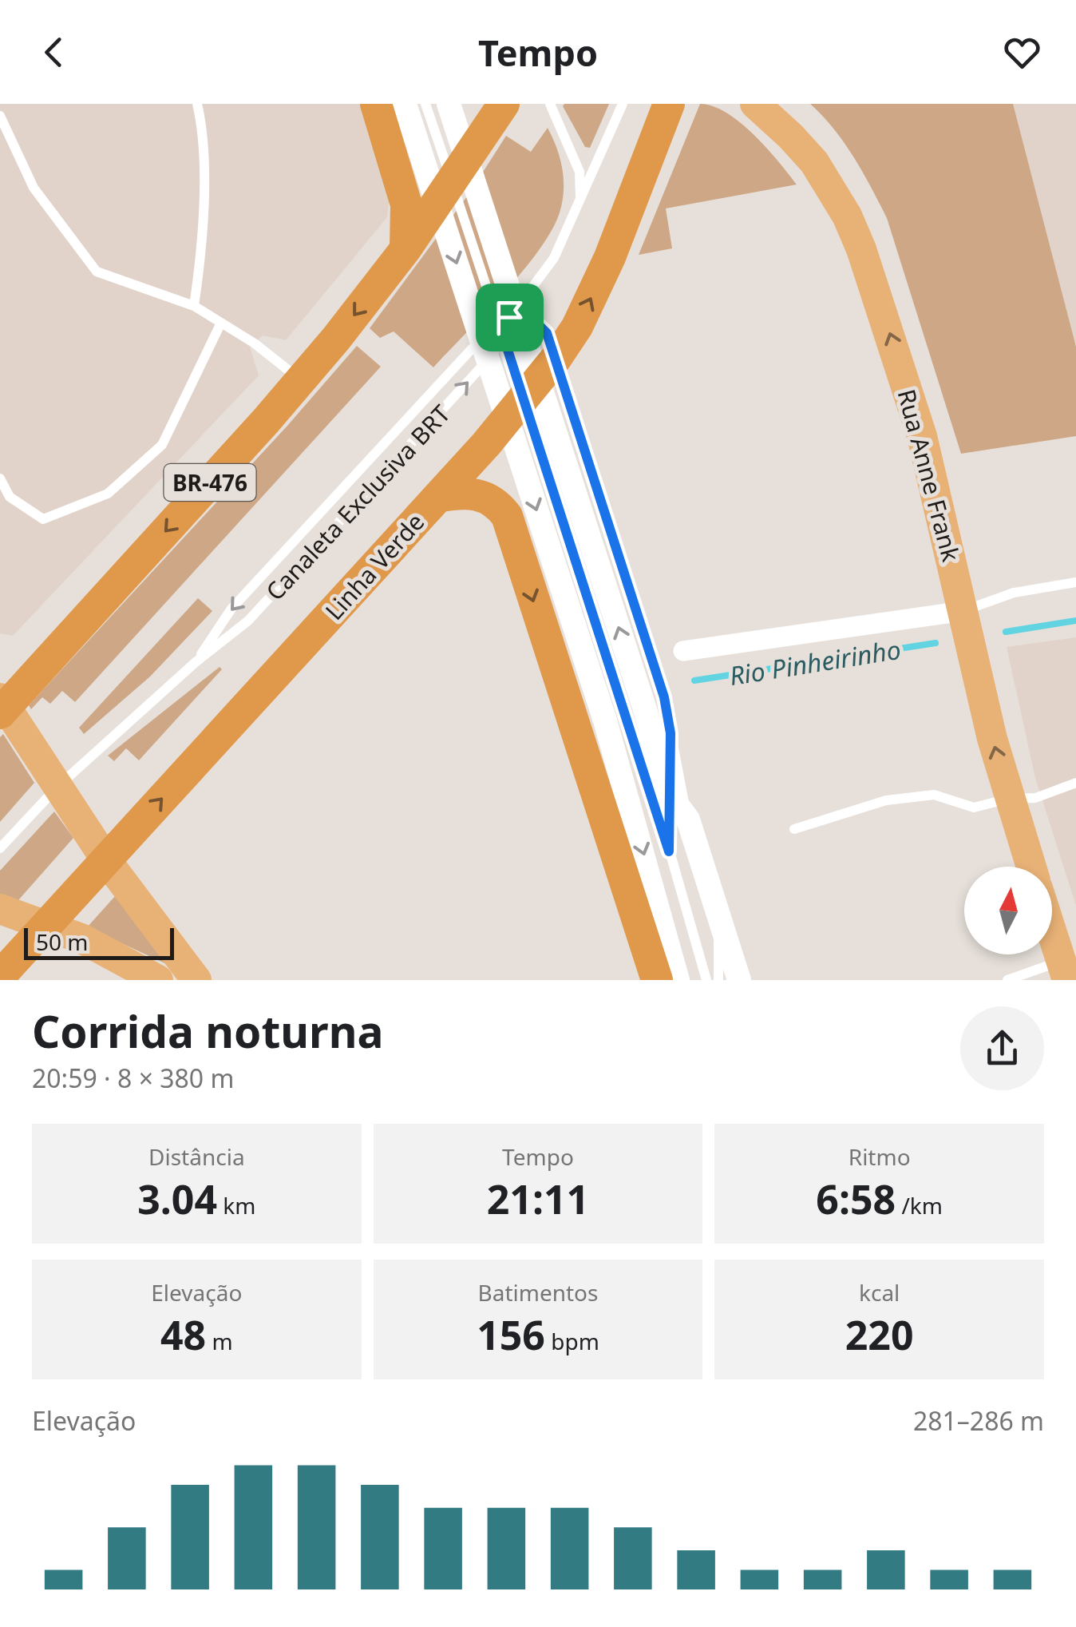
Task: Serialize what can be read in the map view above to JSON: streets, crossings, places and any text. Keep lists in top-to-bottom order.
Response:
{
  "streets": {
    "highway": ["BR-476", "Linha Verde"],
    "main road": ["Rua Anne Frank"],
    "lane": ["Canaleta Exclusiva BRT"]
  },
  "one_way": ["Rua Anne Frank"],
  "water": ["Rio Pinheirinho"],
  "scale_bar": "50 m",
  "north": "top",
  "page": {
    "header": "Tempo",
    "scale": "50 m",
    "heading": ["Corrida noturna", "20:59 · 8 × 380 m"],
    "stats": [
      ["Distância", "3.04 km"],
      ["Tempo", "21:11"],
      ["Ritmo", "6:58 /km"],
      ["Elevação", "48 m"],
      ["Batimentos", "156 bpm"],
      ["kcal", "220"]
    ],
    "chart": ["Elevação", "281–286 m"]
  }
}
